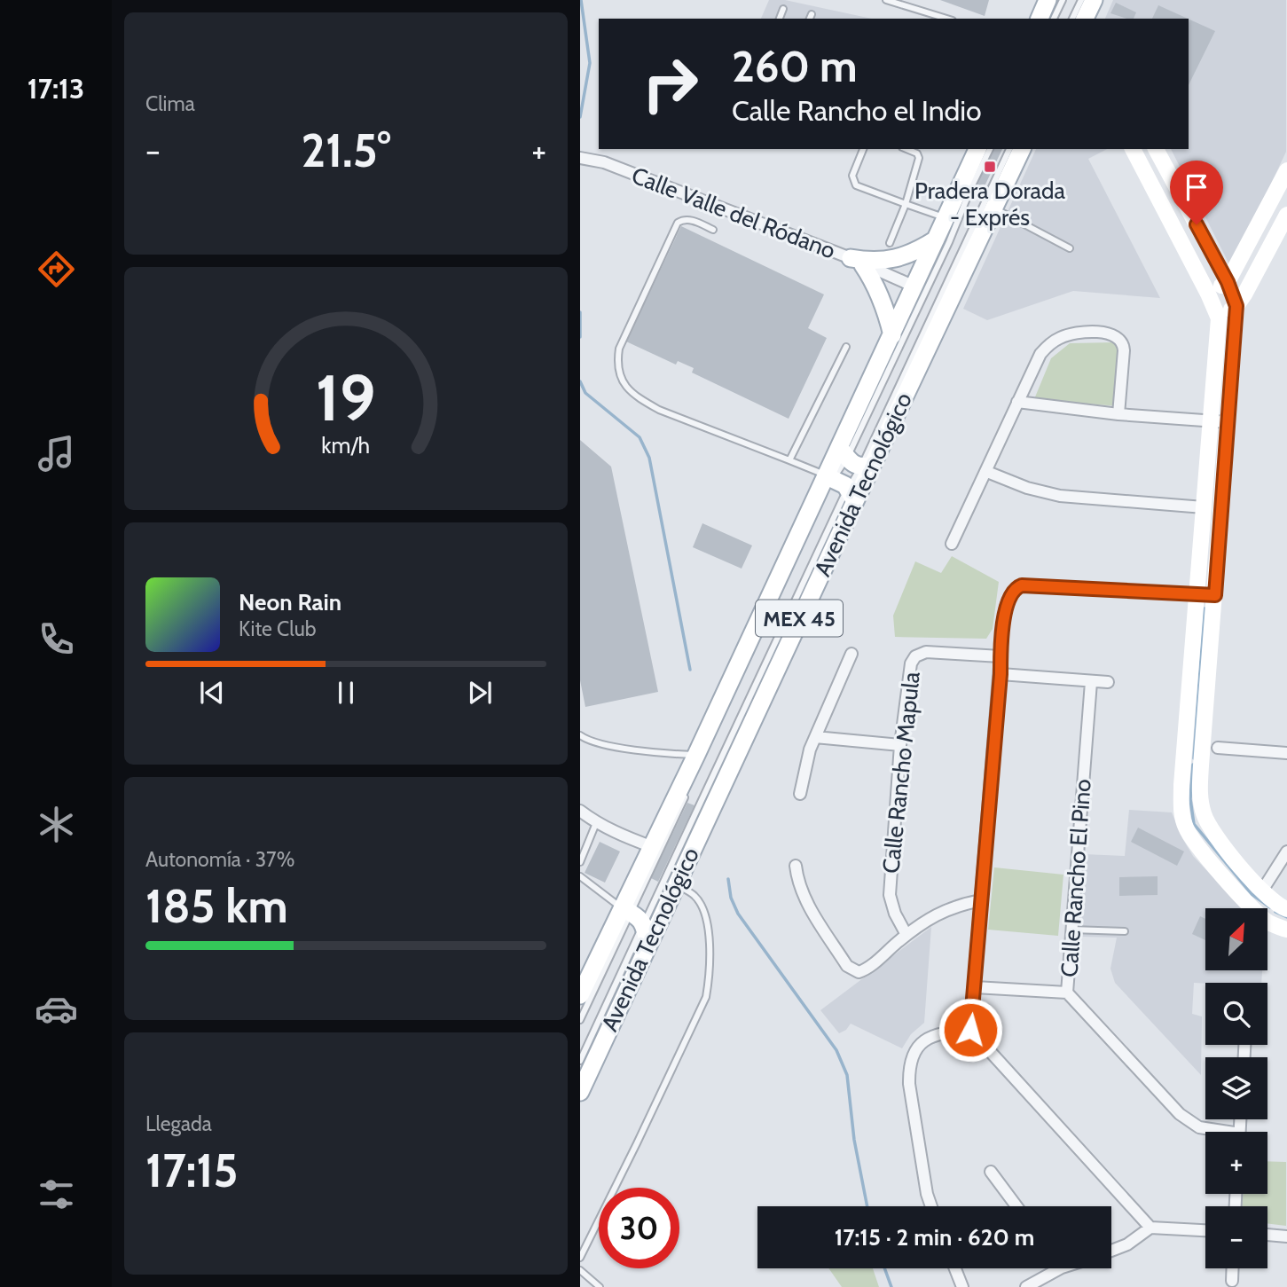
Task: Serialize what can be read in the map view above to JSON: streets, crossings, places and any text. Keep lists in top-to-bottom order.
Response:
{
  "streets": {
    "main road": ["Avenida Tecnológico", "MEX 45"],
    "street": ["Calle Valle del Ródano", "Calle Rancho Mapula", "Calle Rancho El Pino"]
  },
  "crossings": [
    ["Calle Valle del Ródano", "Avenida Tecnológico"]
  ],
  "places": {
    "transit": ["Pradera Dorada - Exprés"]
  },
  "north": "top right",
  "page": {
    "tabs": "17:13",
    "tile": [
      "Clima",
      ["Autonomía · 37%", "185 km"],
      ["Llegada", "17:15"]
    ],
    "turn": ["260 m", "Calle Rancho el Indio"],
    "heat": ["−", "21.5°", "+"],
    "song": ["Neon Rain", "Kite Club"],
    "map_buttons": ["+", "−"],
    "limit": "30",
    "trip": "17:15 · 2 min · 620 m",
    "gauge": ["19", "km/h"]
  }
}
